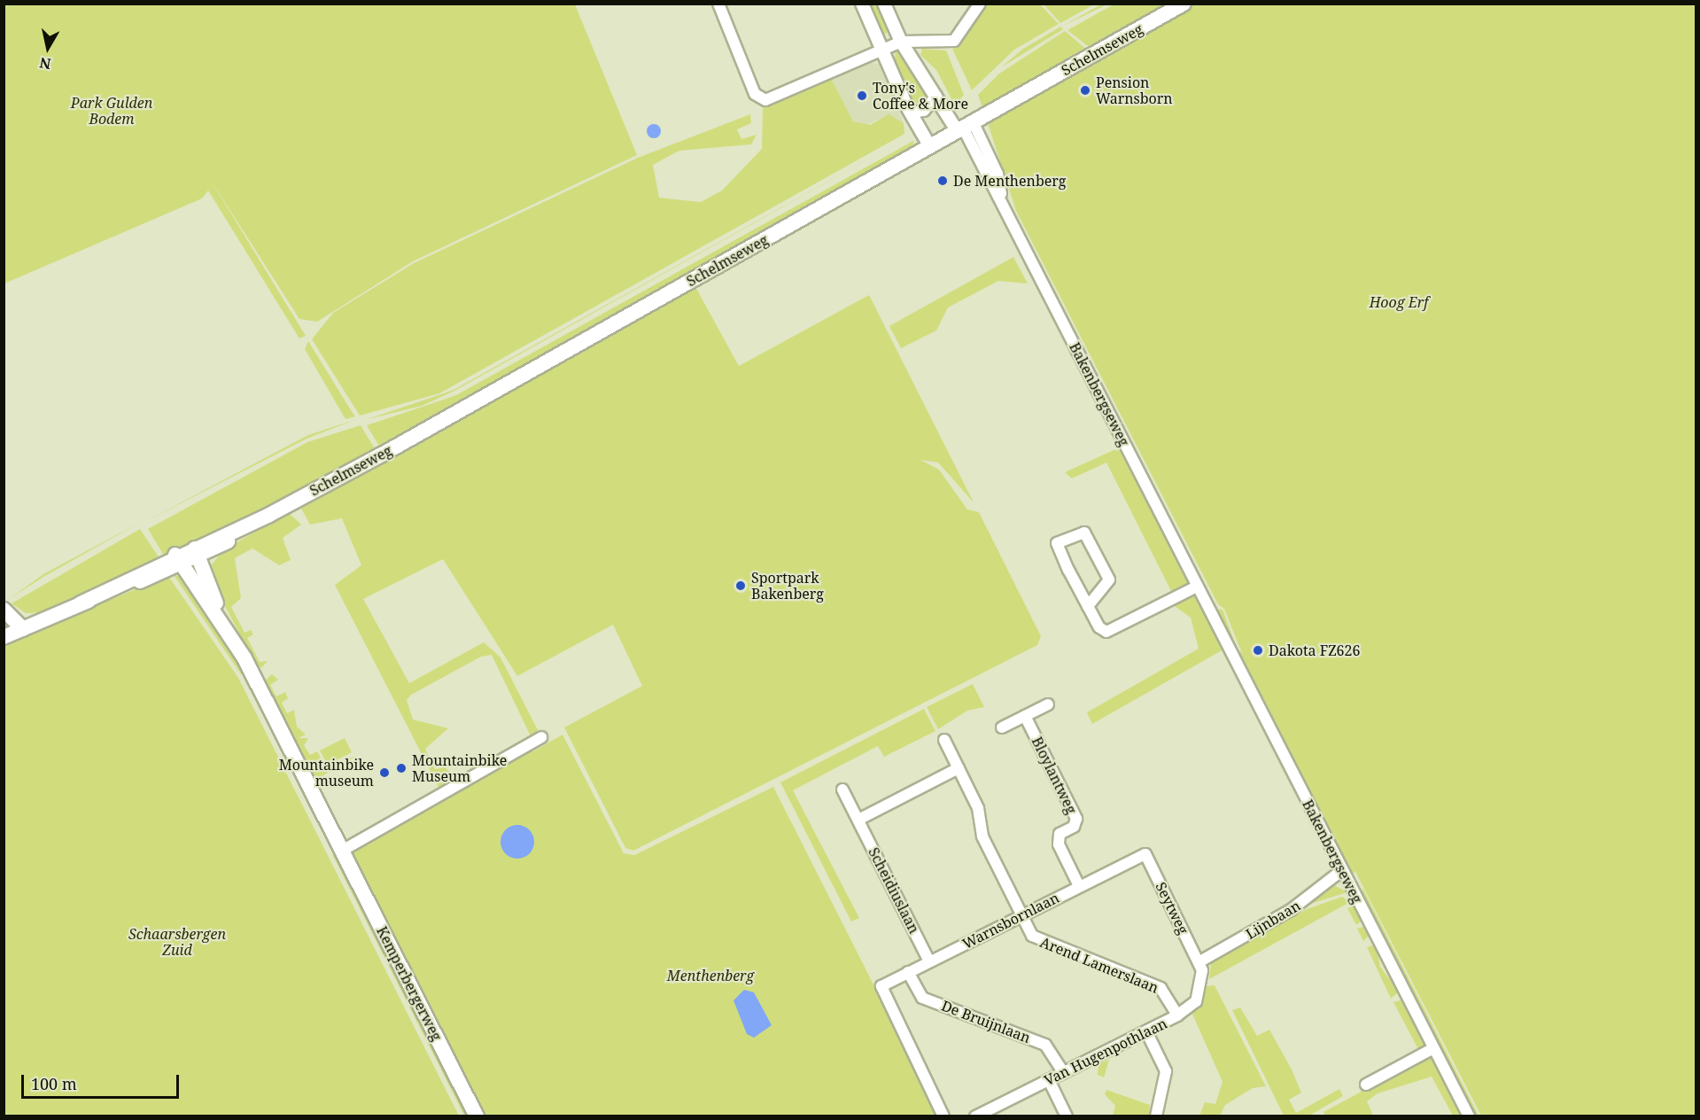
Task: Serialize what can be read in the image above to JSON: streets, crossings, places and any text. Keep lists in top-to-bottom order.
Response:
{
  "streets": {
    "main road": ["Schelmseweg", "Kemperbergerweg"],
    "street": [
      "Bakenbergseweg",
      "Bloylantweg",
      "Scheidiuslaan",
      "Seytweg",
      "Lijnbaan",
      "Warnsbornlaan",
      "Arend Lamerslaan",
      "De Bruijnlaan",
      "Van Hugenpothlaan"
    ]
  },
  "crossings": [
    ["Schelmseweg", "Bakenbergseweg"],
    ["Schelmseweg", "Kemperbergerweg"],
    ["Bakenbergseweg", "Lijnbaan"],
    ["Bloylantweg", "Warnsbornlaan"],
    ["Scheidiuslaan", "Warnsbornlaan"],
    ["Seytweg", "Lijnbaan"],
    ["Seytweg", "Warnsbornlaan"],
    ["Seytweg", "Van Hugenpothlaan"],
    ["Lijnbaan", "Van Hugenpothlaan"],
    ["Warnsbornlaan", "Arend Lamerslaan"],
    ["Warnsbornlaan", "De Bruijnlaan"],
    ["Arend Lamerslaan", "Van Hugenpothlaan"],
    ["De Bruijnlaan", "Van Hugenpothlaan"]
  ],
  "parks": [
    "Park Gulden Bodem",
    "Hoog Erf",
    "Schaarsbergen Zuid",
    "Menthenberg"
  ],
  "places": [
    "Pension Warnsborn",
    "Tony's Coffee & More",
    "De Menthenberg",
    "Sportpark Bakenberg",
    "Dakota FZ626",
    "Mountainbike Museum",
    "Mountainbike museum"
  ],
  "scale_bar": "100 m",
  "north": "bottom"
}
